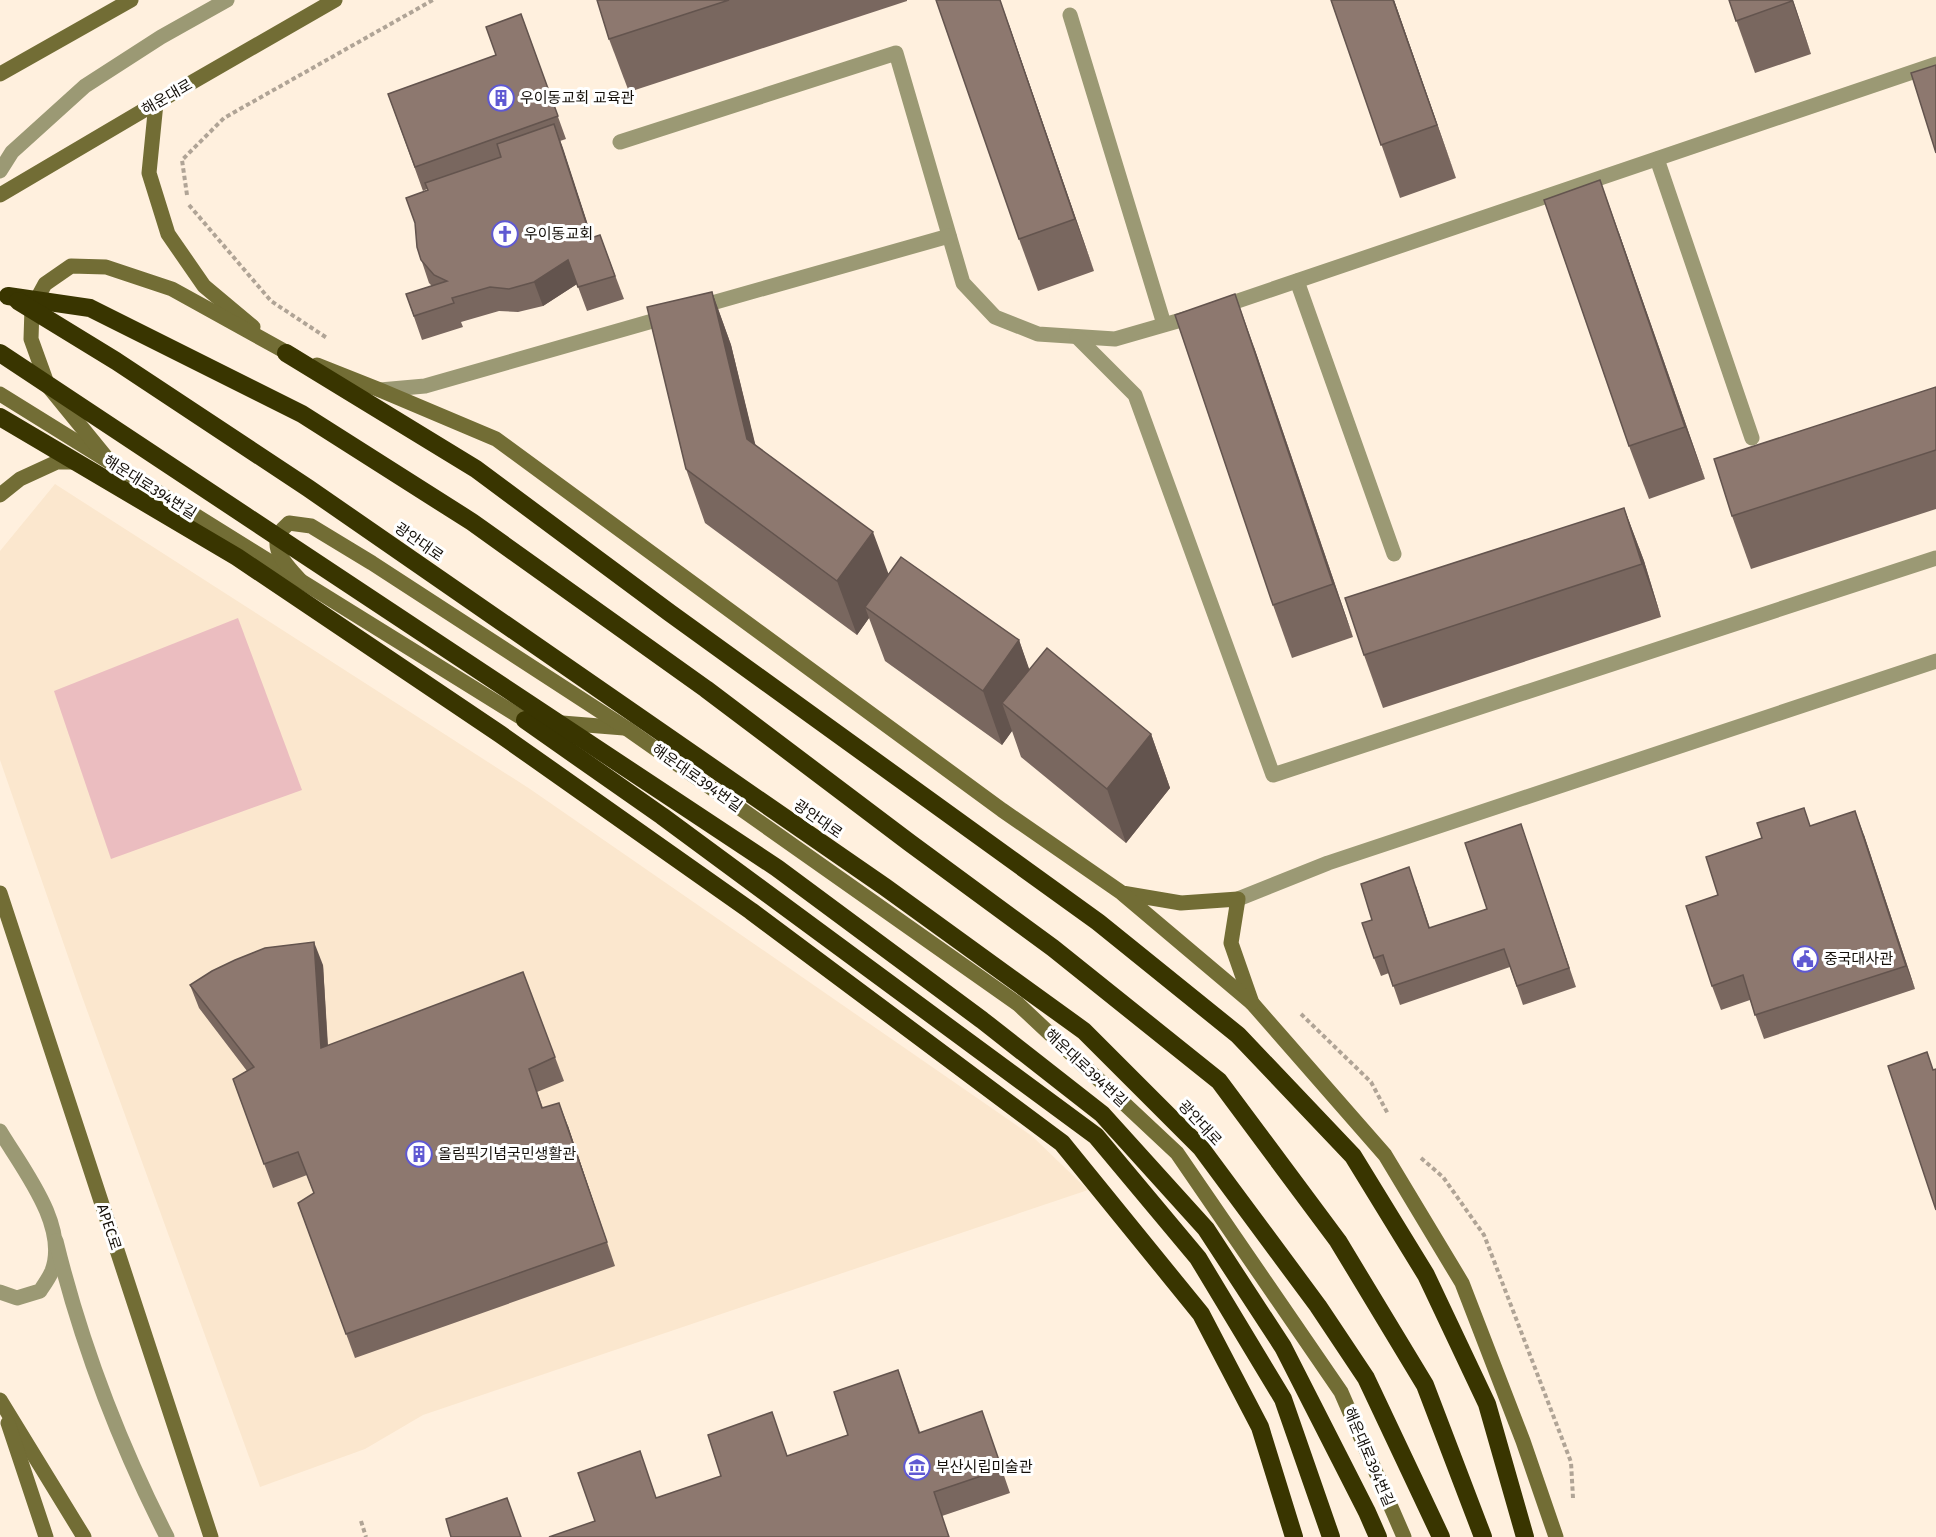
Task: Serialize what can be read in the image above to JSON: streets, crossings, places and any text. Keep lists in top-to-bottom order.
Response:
{
  "streets": {
    "highway": ["광안대로"],
    "main road": ["해운대로", "해운대로394번길", "APEC로"]
  },
  "places": {
    "building": ["우이동교회 교육관", "올림픽기념국민생활관"],
    "church": ["우이동교회"],
    "public building": ["중국대사관"],
    "museum": ["부산시립미술관"]
  }
}
